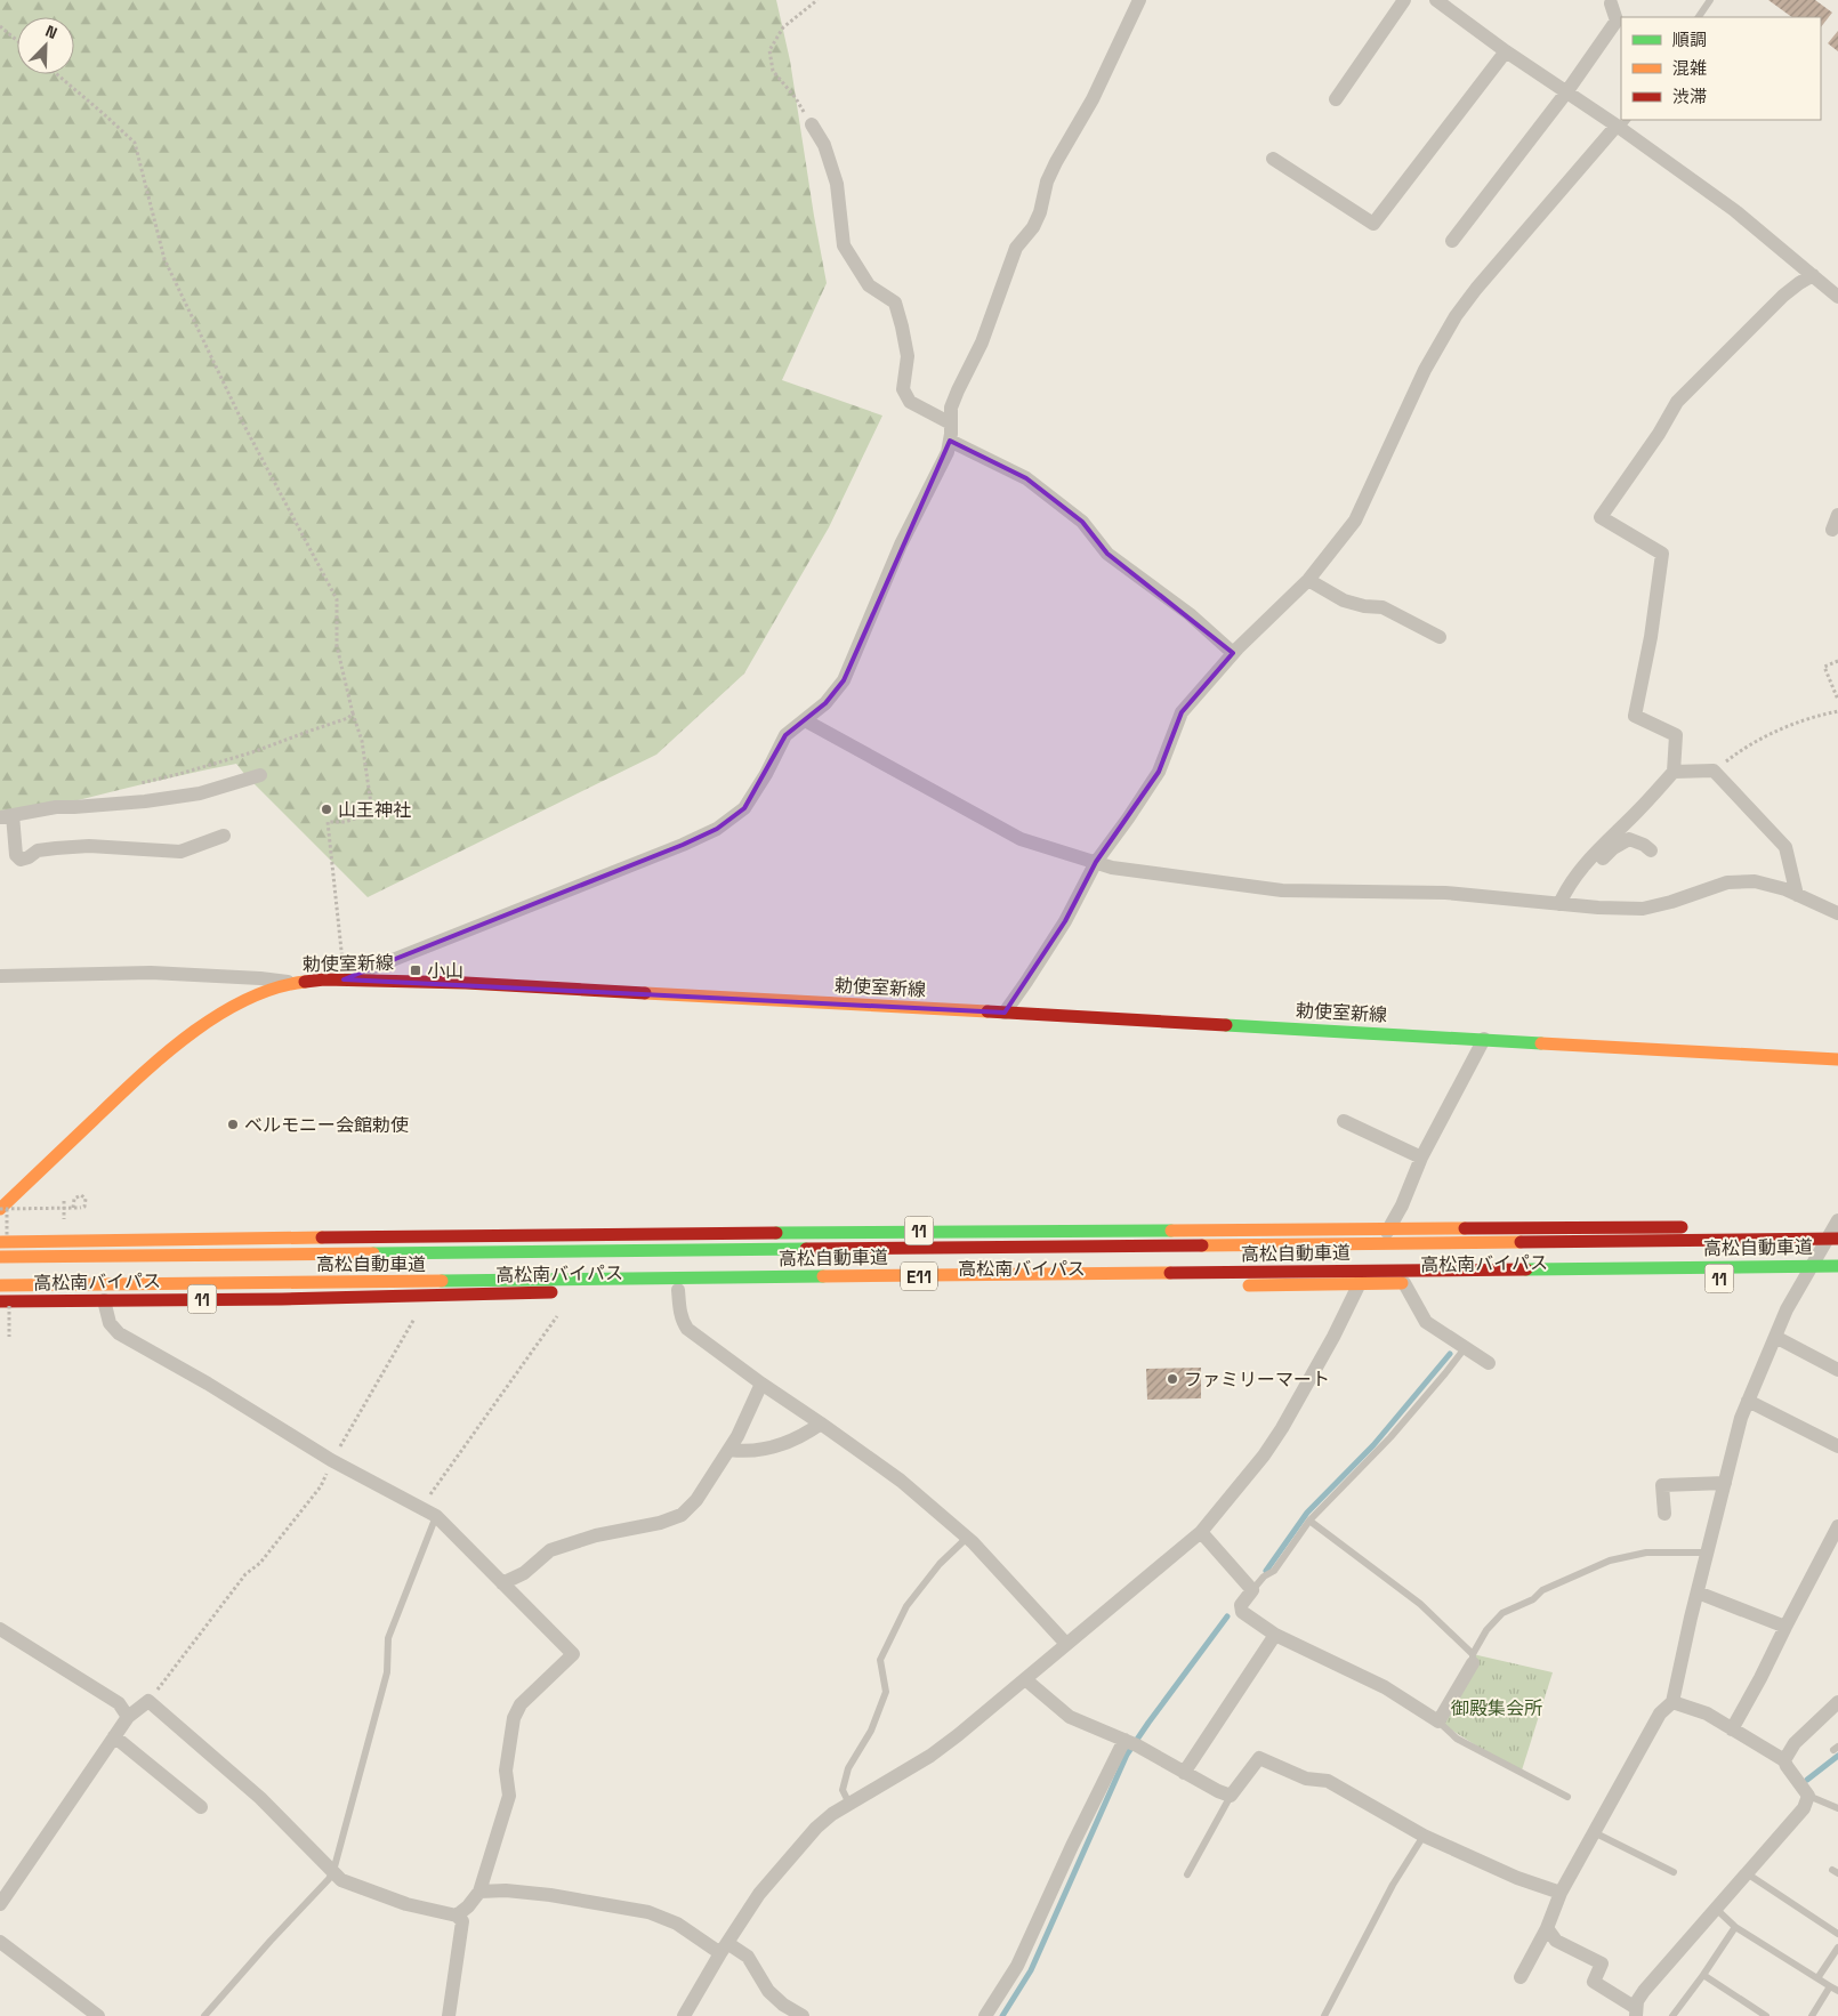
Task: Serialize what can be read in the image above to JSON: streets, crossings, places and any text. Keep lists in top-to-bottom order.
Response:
{
  "streets": {
    "main road": [
      "勅使室新線",
      "11",
      "高松自動車道",
      "高松南バイパス",
      "E11"
    ]
  },
  "parks": ["御殿集会所"],
  "places": {
    "other": ["山王神社", "ベルモニー会館勅使", "ファミリーマート"],
    "transit": ["小山"]
  },
  "legend": ["順調", "混雑", "渋滞"],
  "north": "top right"
}
